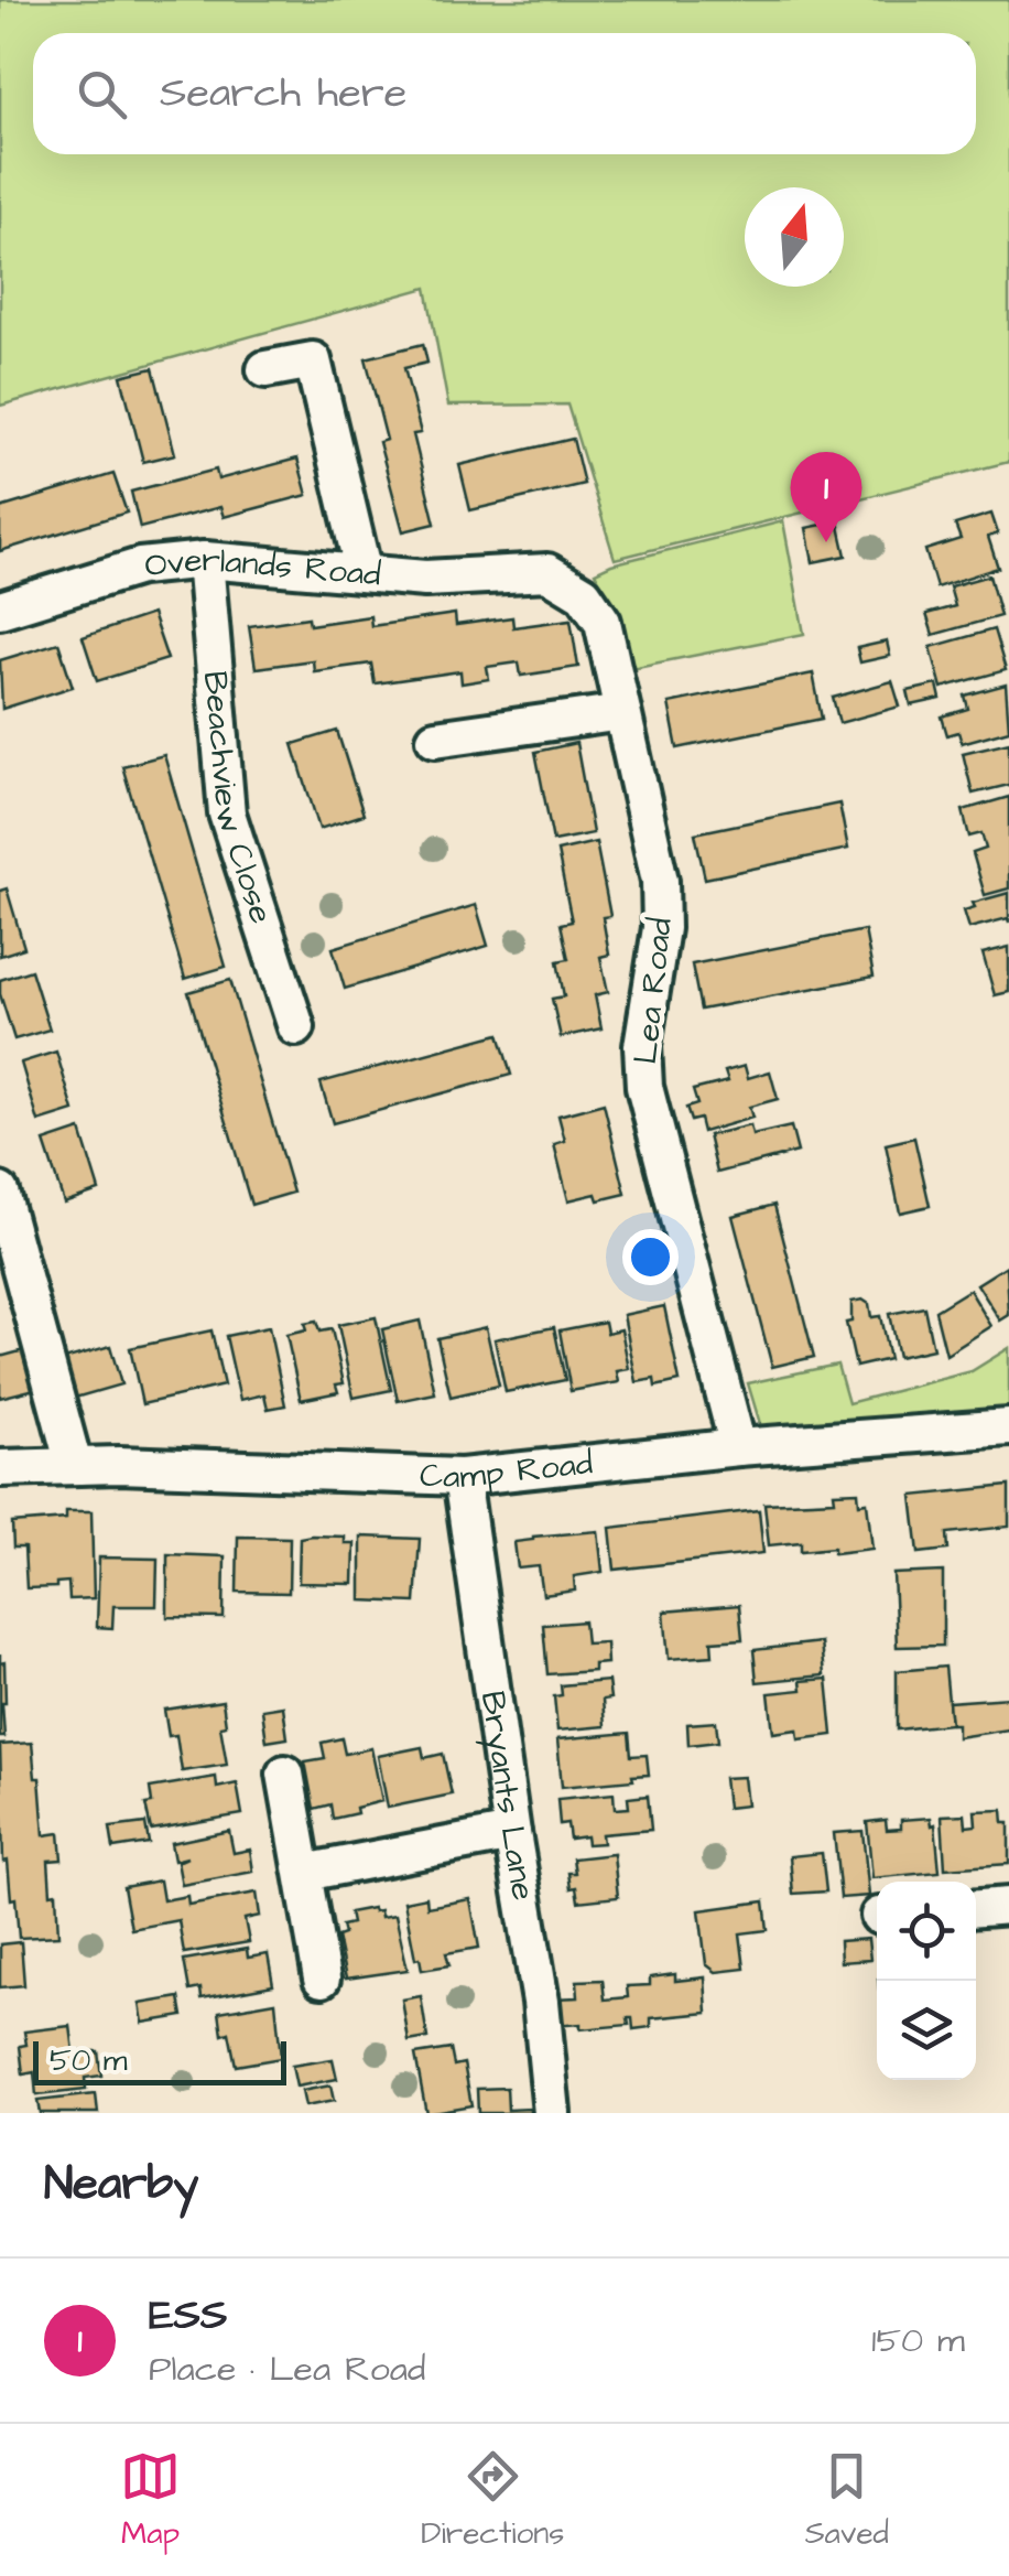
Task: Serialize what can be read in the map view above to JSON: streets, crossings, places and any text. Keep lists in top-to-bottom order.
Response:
{
  "streets": {
    "street": [
      "Overlands Road",
      "Beachview Close",
      "Lea Road",
      "Camp Road",
      "Bryants Lane"
    ]
  },
  "crossings": [
    ["Overlands Road", "Beachview Close"],
    ["Overlands Road", "Lea Road"],
    ["Lea Road", "Camp Road"],
    ["Camp Road", "Bryants Lane"]
  ],
  "scale_bar": "50 m",
  "north": "top",
  "page": {
    "search": "Search here",
    "pins": "1",
    "scale": "50 m",
    "heading": "Nearby",
    "list": [
      {
        "mark": "1",
        "name": "ESS",
        "note": "Place · Lea Road",
        "value": "150 m"
      }
    ],
    "nav": ["Map", "Directions", "Saved"]
  }
}
